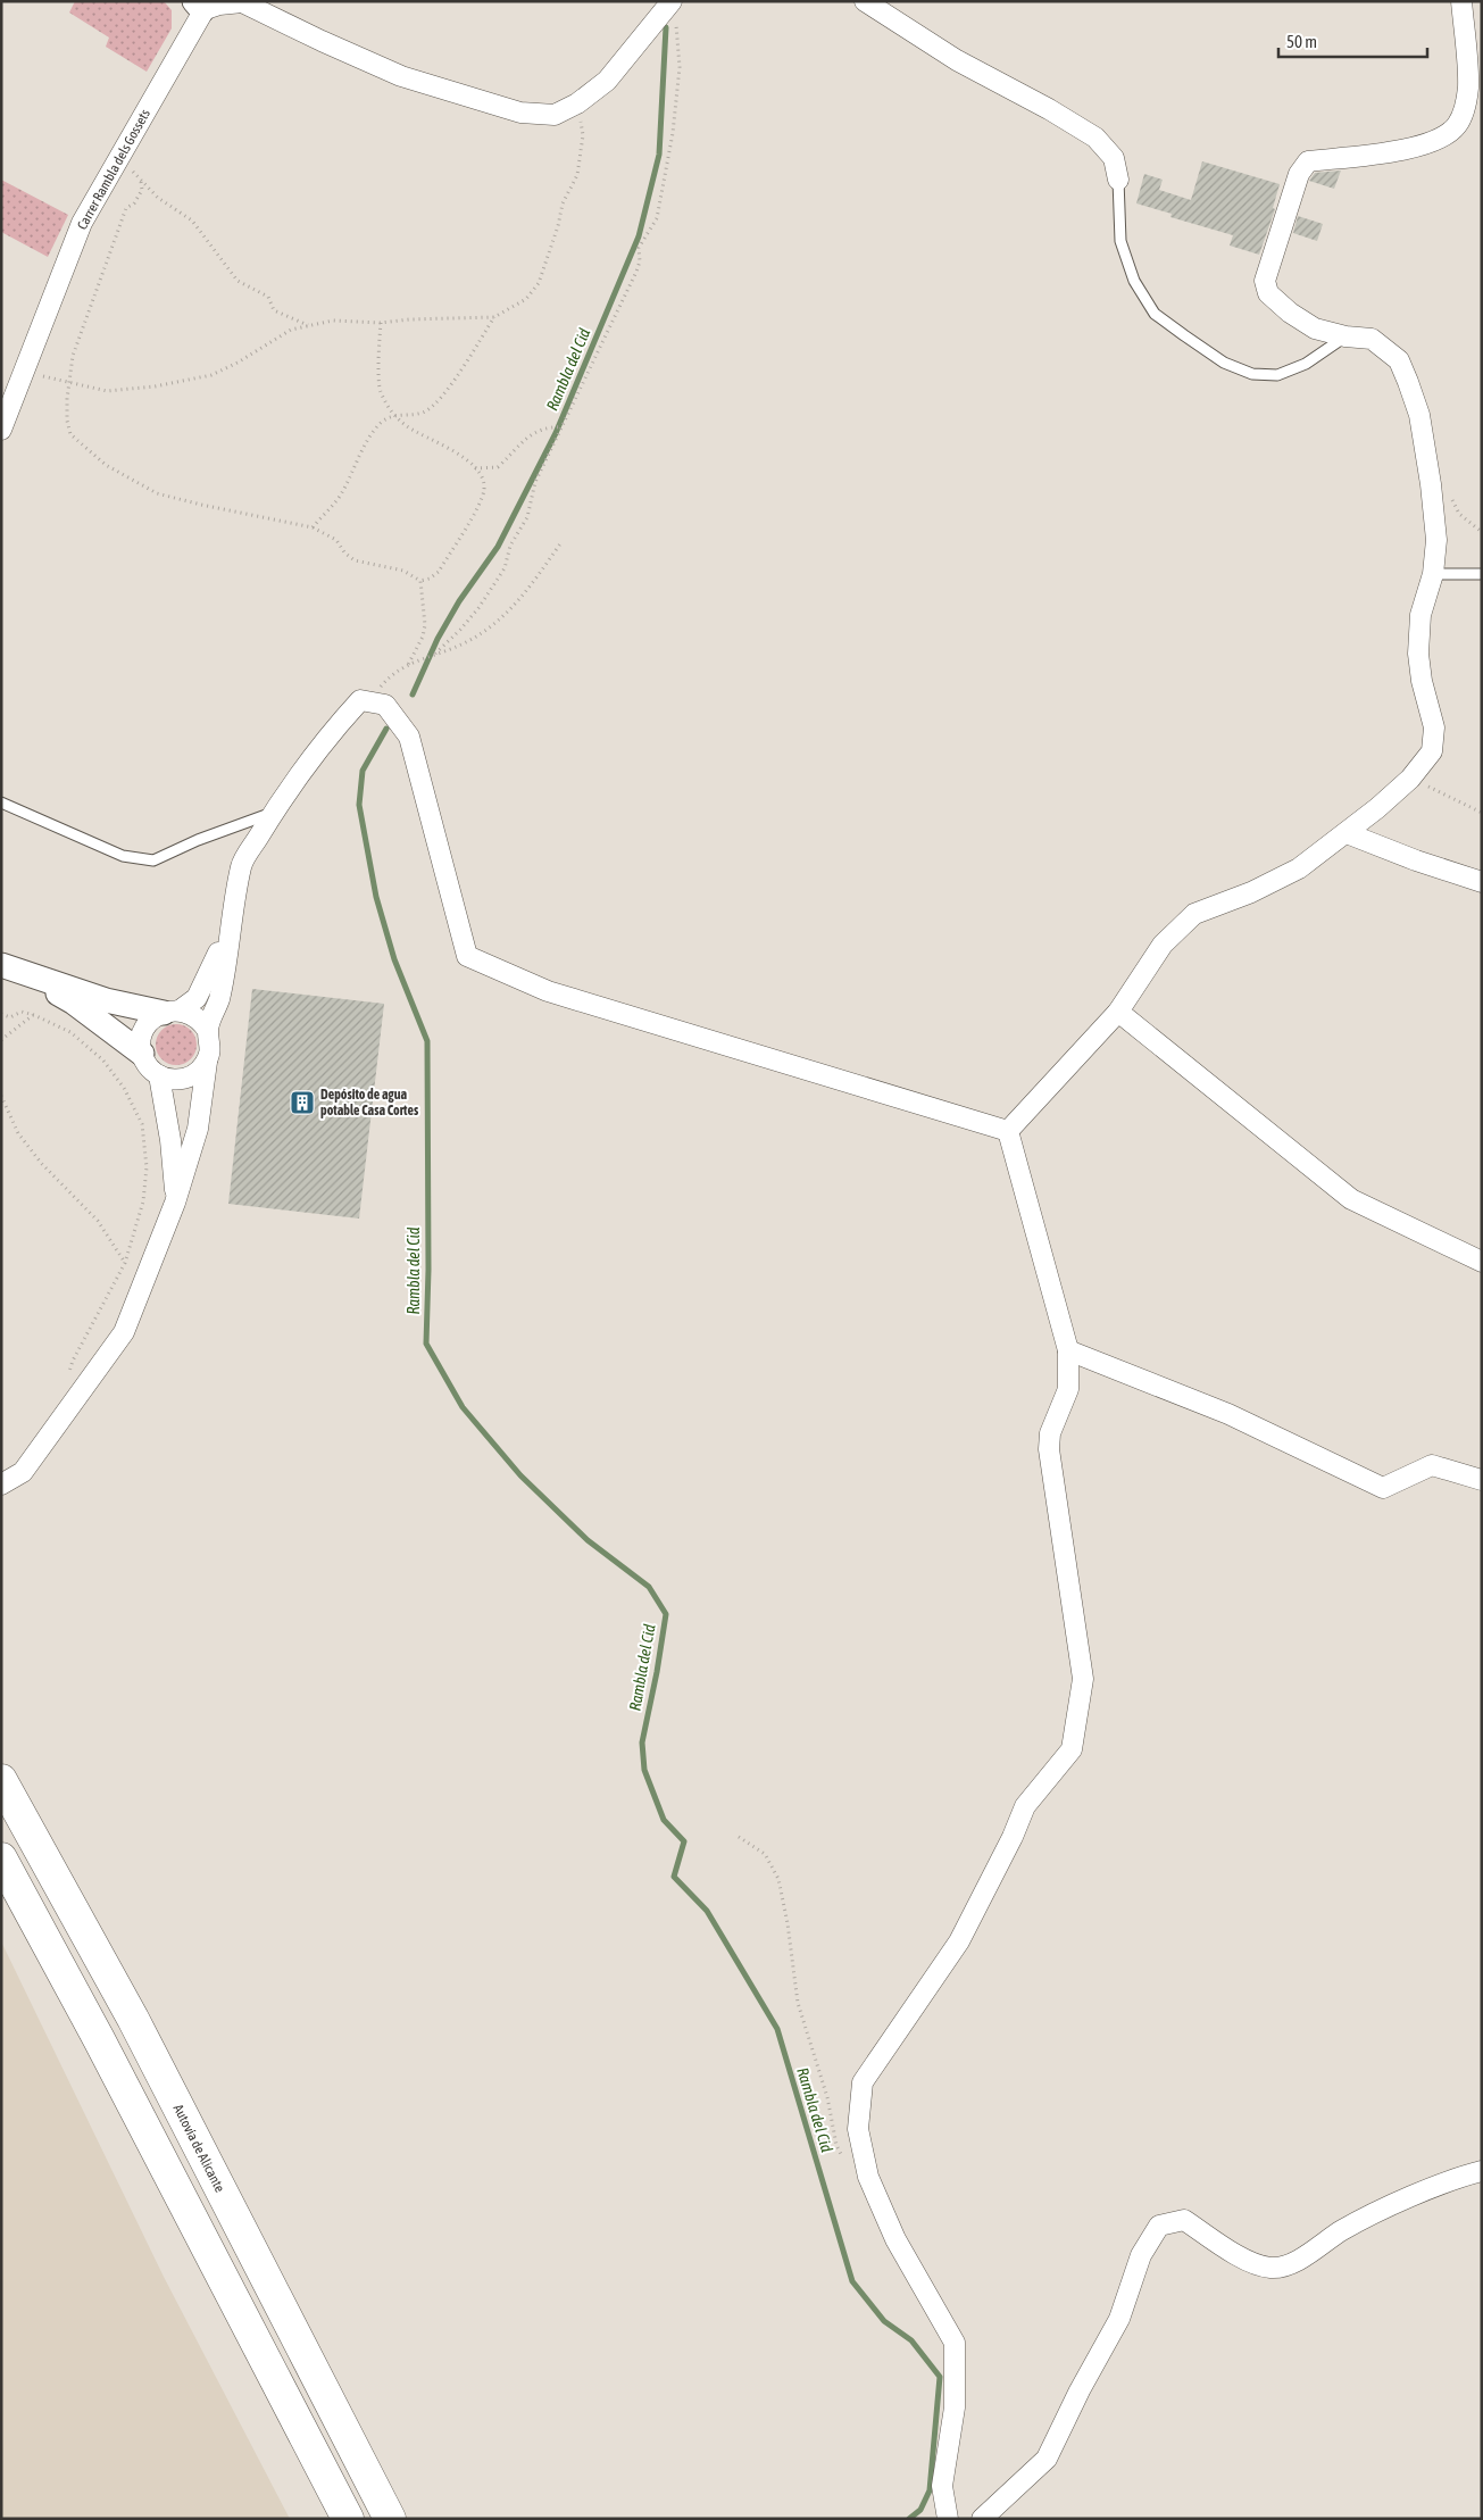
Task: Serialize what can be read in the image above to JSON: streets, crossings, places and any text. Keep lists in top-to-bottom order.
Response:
{
  "streets": {
    "highway": ["Autovía de Alicante"],
    "street": ["Carrer Rambla dels Gossets"]
  },
  "water": ["Rambla del Cid"],
  "places": {
    "building": ["Depósito de agua potable Casa Cortes"]
  },
  "scale_bar": "50 m"
}
